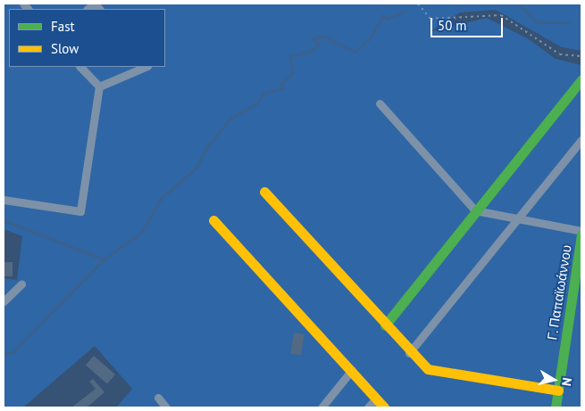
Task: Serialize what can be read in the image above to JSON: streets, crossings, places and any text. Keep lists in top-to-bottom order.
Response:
{
  "streets": {
    "street": ["Γ. Παπαϊωάννου"]
  },
  "legend": ["Fast", "Slow"],
  "scale_bar": "50 m",
  "north": "right"
}
